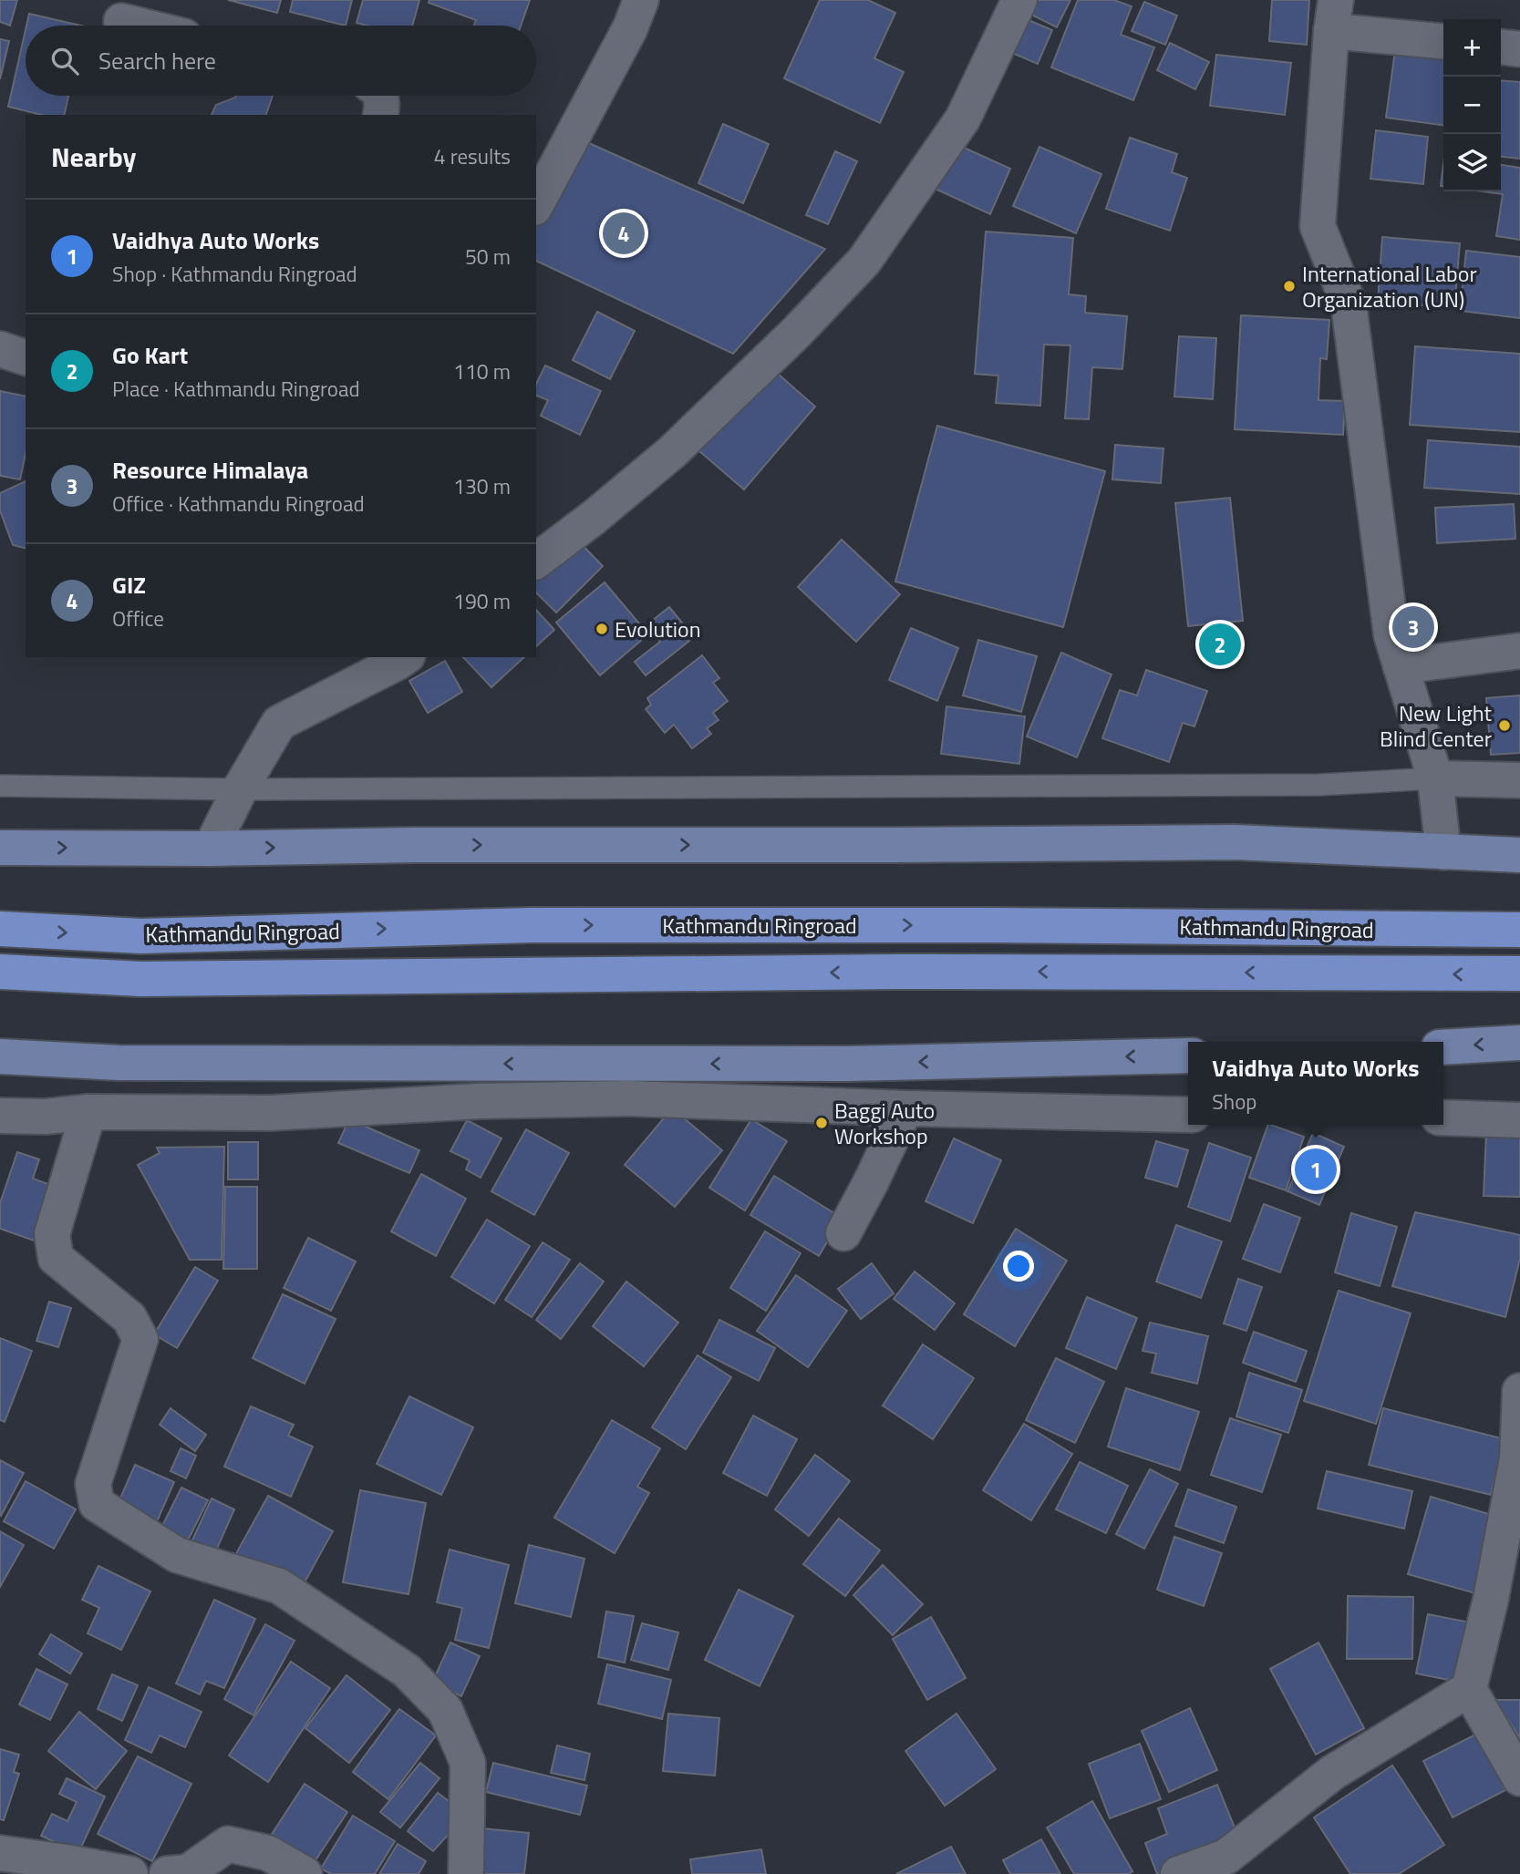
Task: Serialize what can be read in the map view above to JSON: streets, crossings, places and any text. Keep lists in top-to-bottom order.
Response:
{
  "streets": {
    "highway": ["Kathmandu Ringroad"]
  },
  "places": [
    "International Labor Organization (UN)",
    "Evolution",
    "New Light Blind Center",
    "Baggi Auto Workshop"
  ],
  "page": {
    "map_buttons": ["+", "−"],
    "search": "Search here",
    "heading": ["Nearby", "4 results"],
    "list": [
      {
        "mark": "1",
        "name": "Vaidhya Auto Works",
        "note": "Shop · Kathmandu Ringroad",
        "value": "50 m"
      },
      {
        "mark": "2",
        "name": "Go Kart",
        "note": "Place · Kathmandu Ringroad",
        "value": "110 m"
      },
      {
        "mark": "3",
        "name": "Resource Himalaya",
        "note": "Office · Kathmandu Ringroad",
        "value": "130 m"
      },
      {
        "mark": "4",
        "name": "GIZ",
        "note": "Office",
        "value": "190 m"
      }
    ],
    "pins": [
      "4",
      "3",
      "2",
      "1"
    ],
    "popup": ["Vaidhya Auto Works", "Shop"]
  }
}
